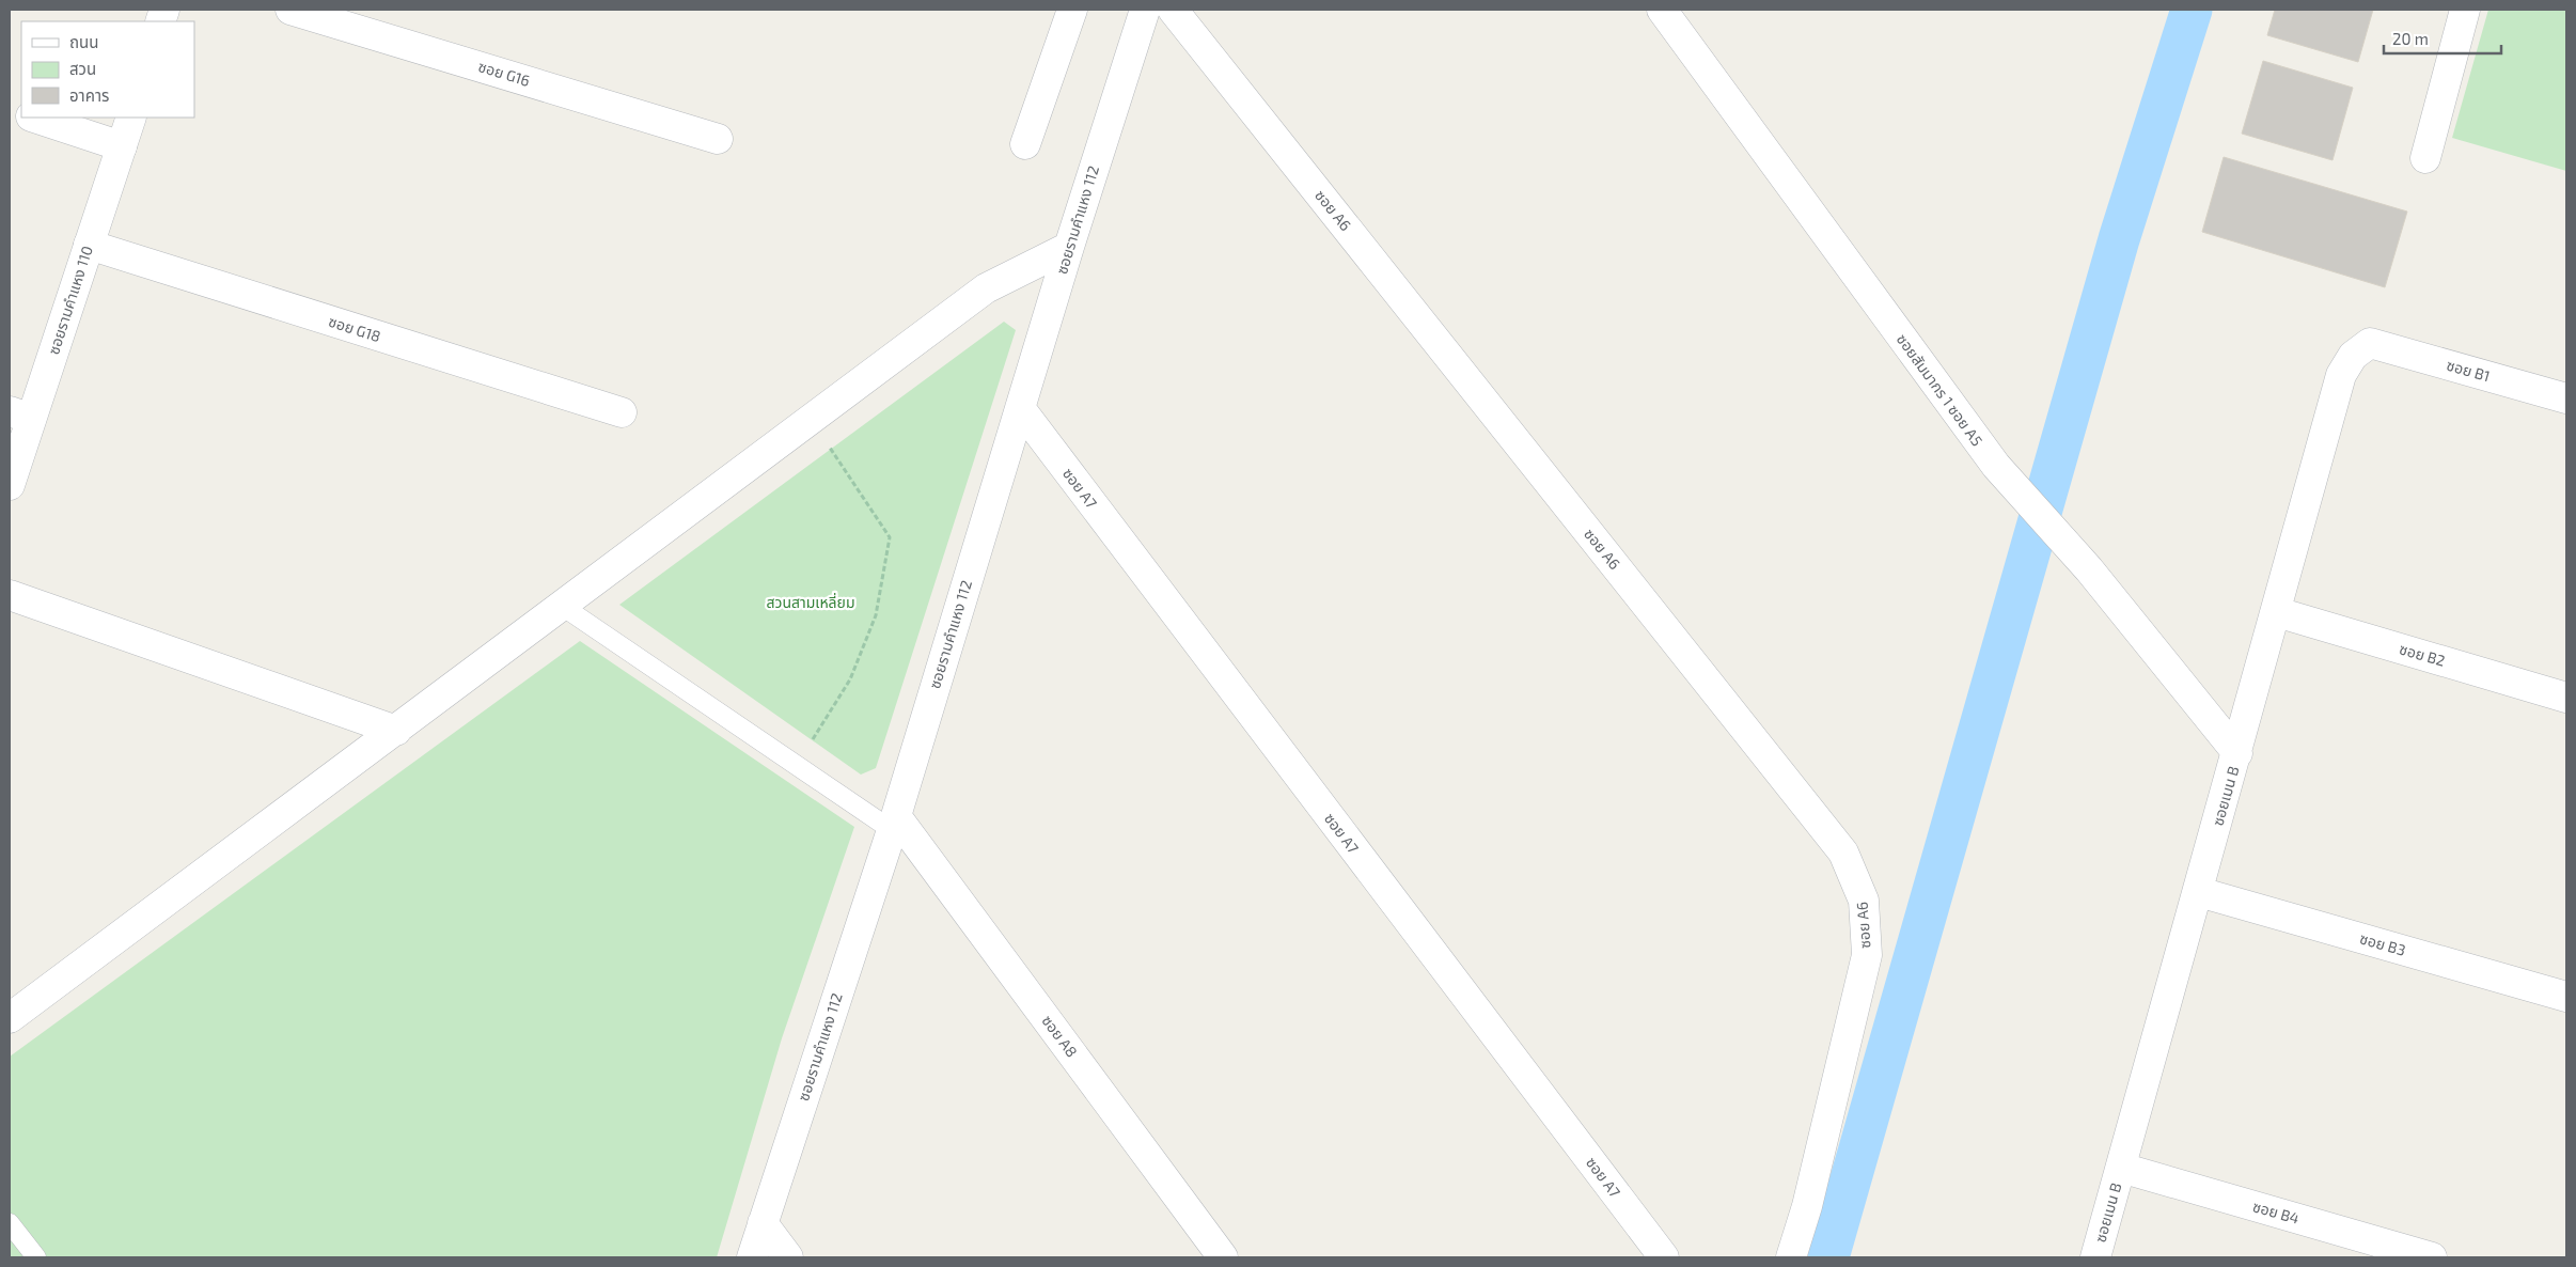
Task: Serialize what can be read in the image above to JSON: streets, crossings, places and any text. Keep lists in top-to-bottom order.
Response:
{
  "streets": {
    "street": [
      "ซอย G16",
      "ซอย A6",
      "ซอยรามคำแหง 112",
      "ซอยรามคำแหง 110",
      "ซอย G18",
      "ซอย B1",
      "ซอยสัมมากร 1 ซอย A5",
      "ซอย A7",
      "ซอย B2",
      "ซอยเมน B",
      "ซอย B3",
      "ซอย A8",
      "ซอย B4"
    ]
  },
  "crossings": [
    ["ซอยรามคำแหง 112", "ซอย A7"],
    ["ซอยรามคำแหง 112", "ซอย A8"],
    ["ซอยรามคำแหง 110", "ซอย G18"],
    ["ซอย B1", "ซอยเมน B"],
    ["ซอยสัมมากร 1 ซอย A5", "ซอยเมน B"],
    ["ซอย B2", "ซอยเมน B"],
    ["ซอยเมน B", "ซอย B3"],
    ["ซอยเมน B", "ซอย B4"]
  ],
  "parks": ["สวนสามเหลี่ยม"],
  "legend": ["ถนน", "สวน", "อาคาร"],
  "scale_bar": "20 m"
}
